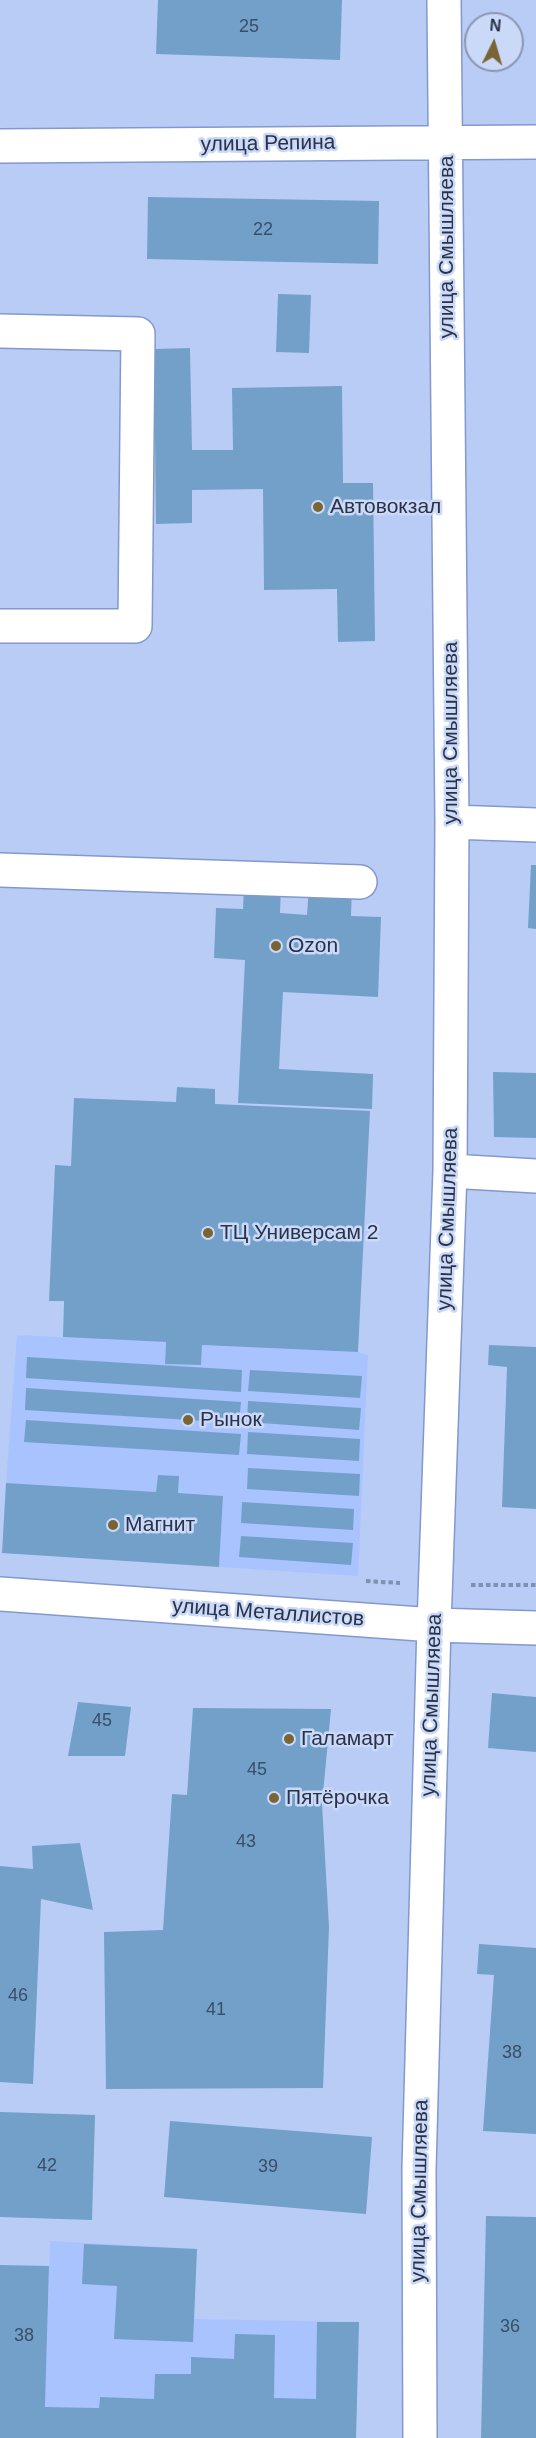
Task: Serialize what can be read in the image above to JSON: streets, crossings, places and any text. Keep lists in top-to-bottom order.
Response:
{
  "streets": {
    "street": ["улица Репина", "улица Смышляева", "улица Металлистов"]
  },
  "crossings": [
    ["улица Репина", "улица Смышляева"],
    ["улица Смышляева", "улица Металлистов"]
  ],
  "places": [
    "Автовокзал",
    "Ozon",
    "ТЦ Универсам 2",
    "Рынок",
    "Магнит",
    "Галамарт",
    "Пятёрочка"
  ],
  "house_numbers": [
    "25",
    "22",
    "45",
    "45",
    "43",
    "46",
    "41",
    "38",
    "42",
    "39",
    "36",
    "38"
  ],
  "north": "top"
}
